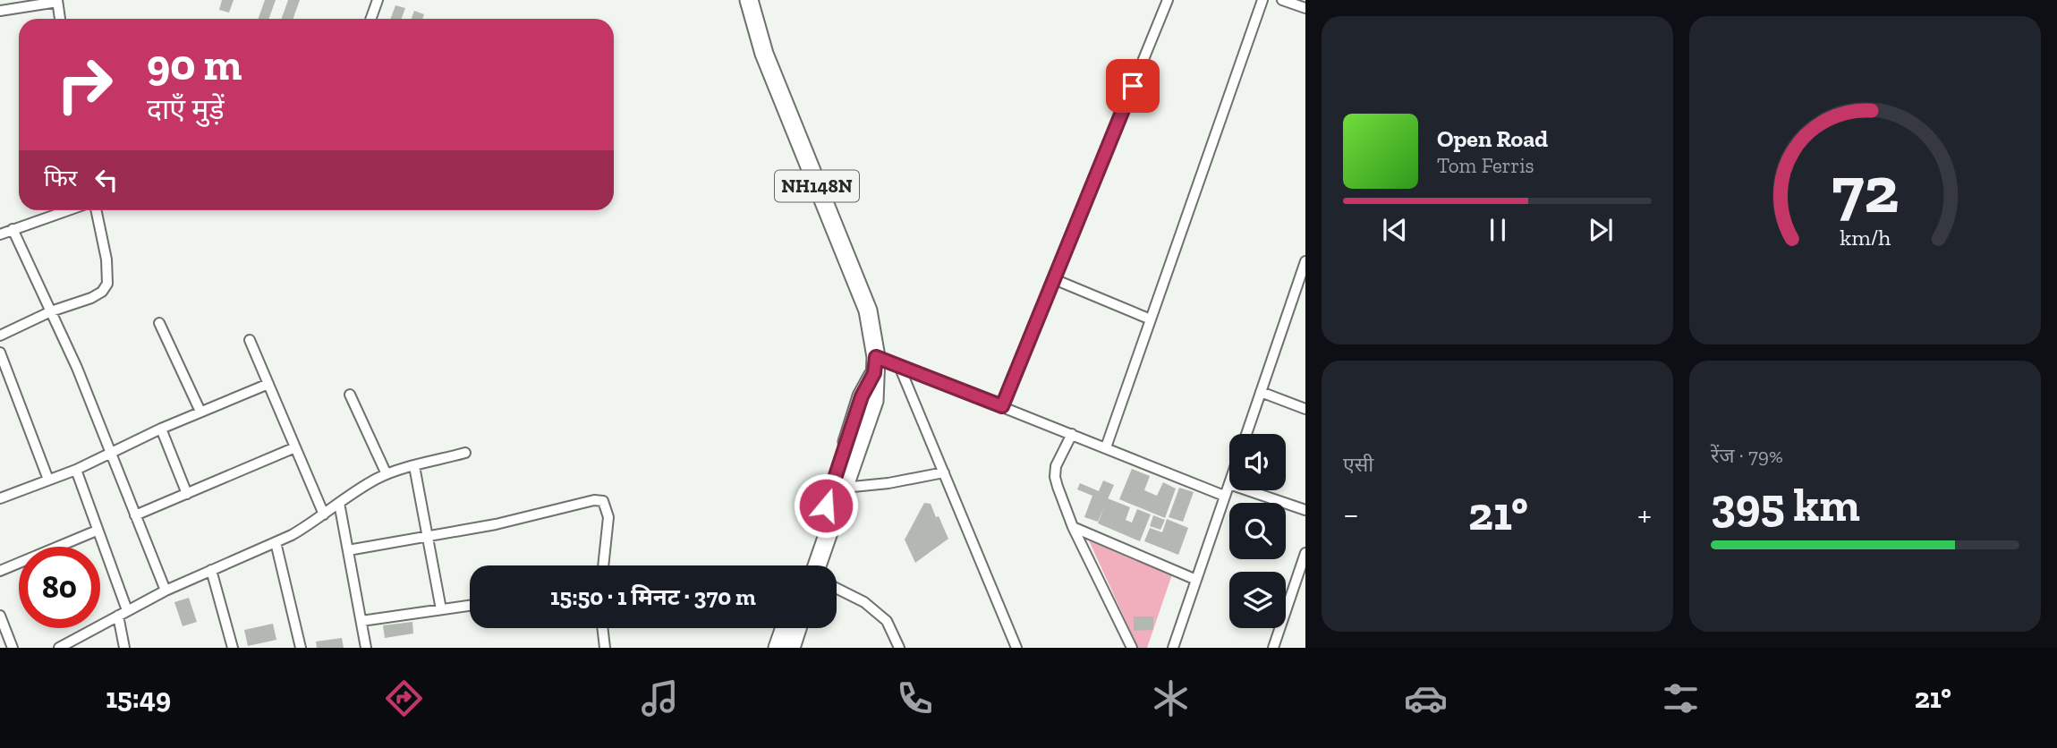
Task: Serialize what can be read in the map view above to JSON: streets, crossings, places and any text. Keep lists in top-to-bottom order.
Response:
{
  "streets": {
    "highway": ["NH148N"]
  },
  "page": {
    "turn": ["90 m", "दाएँ मुड़ें"],
    "song": ["Open Road", "Tom Ferris"],
    "then": "फिर",
    "tile": [
      "एसी",
      ["रेंज · 79%", "395 km"]
    ],
    "heat": ["−", "21°", "+"],
    "limit": "80",
    "trip": "15:50 · 1 मिनट · 370 m",
    "tabs": ["15:49", "21°"],
    "gauge": ["72", "km/h"]
  }
}
